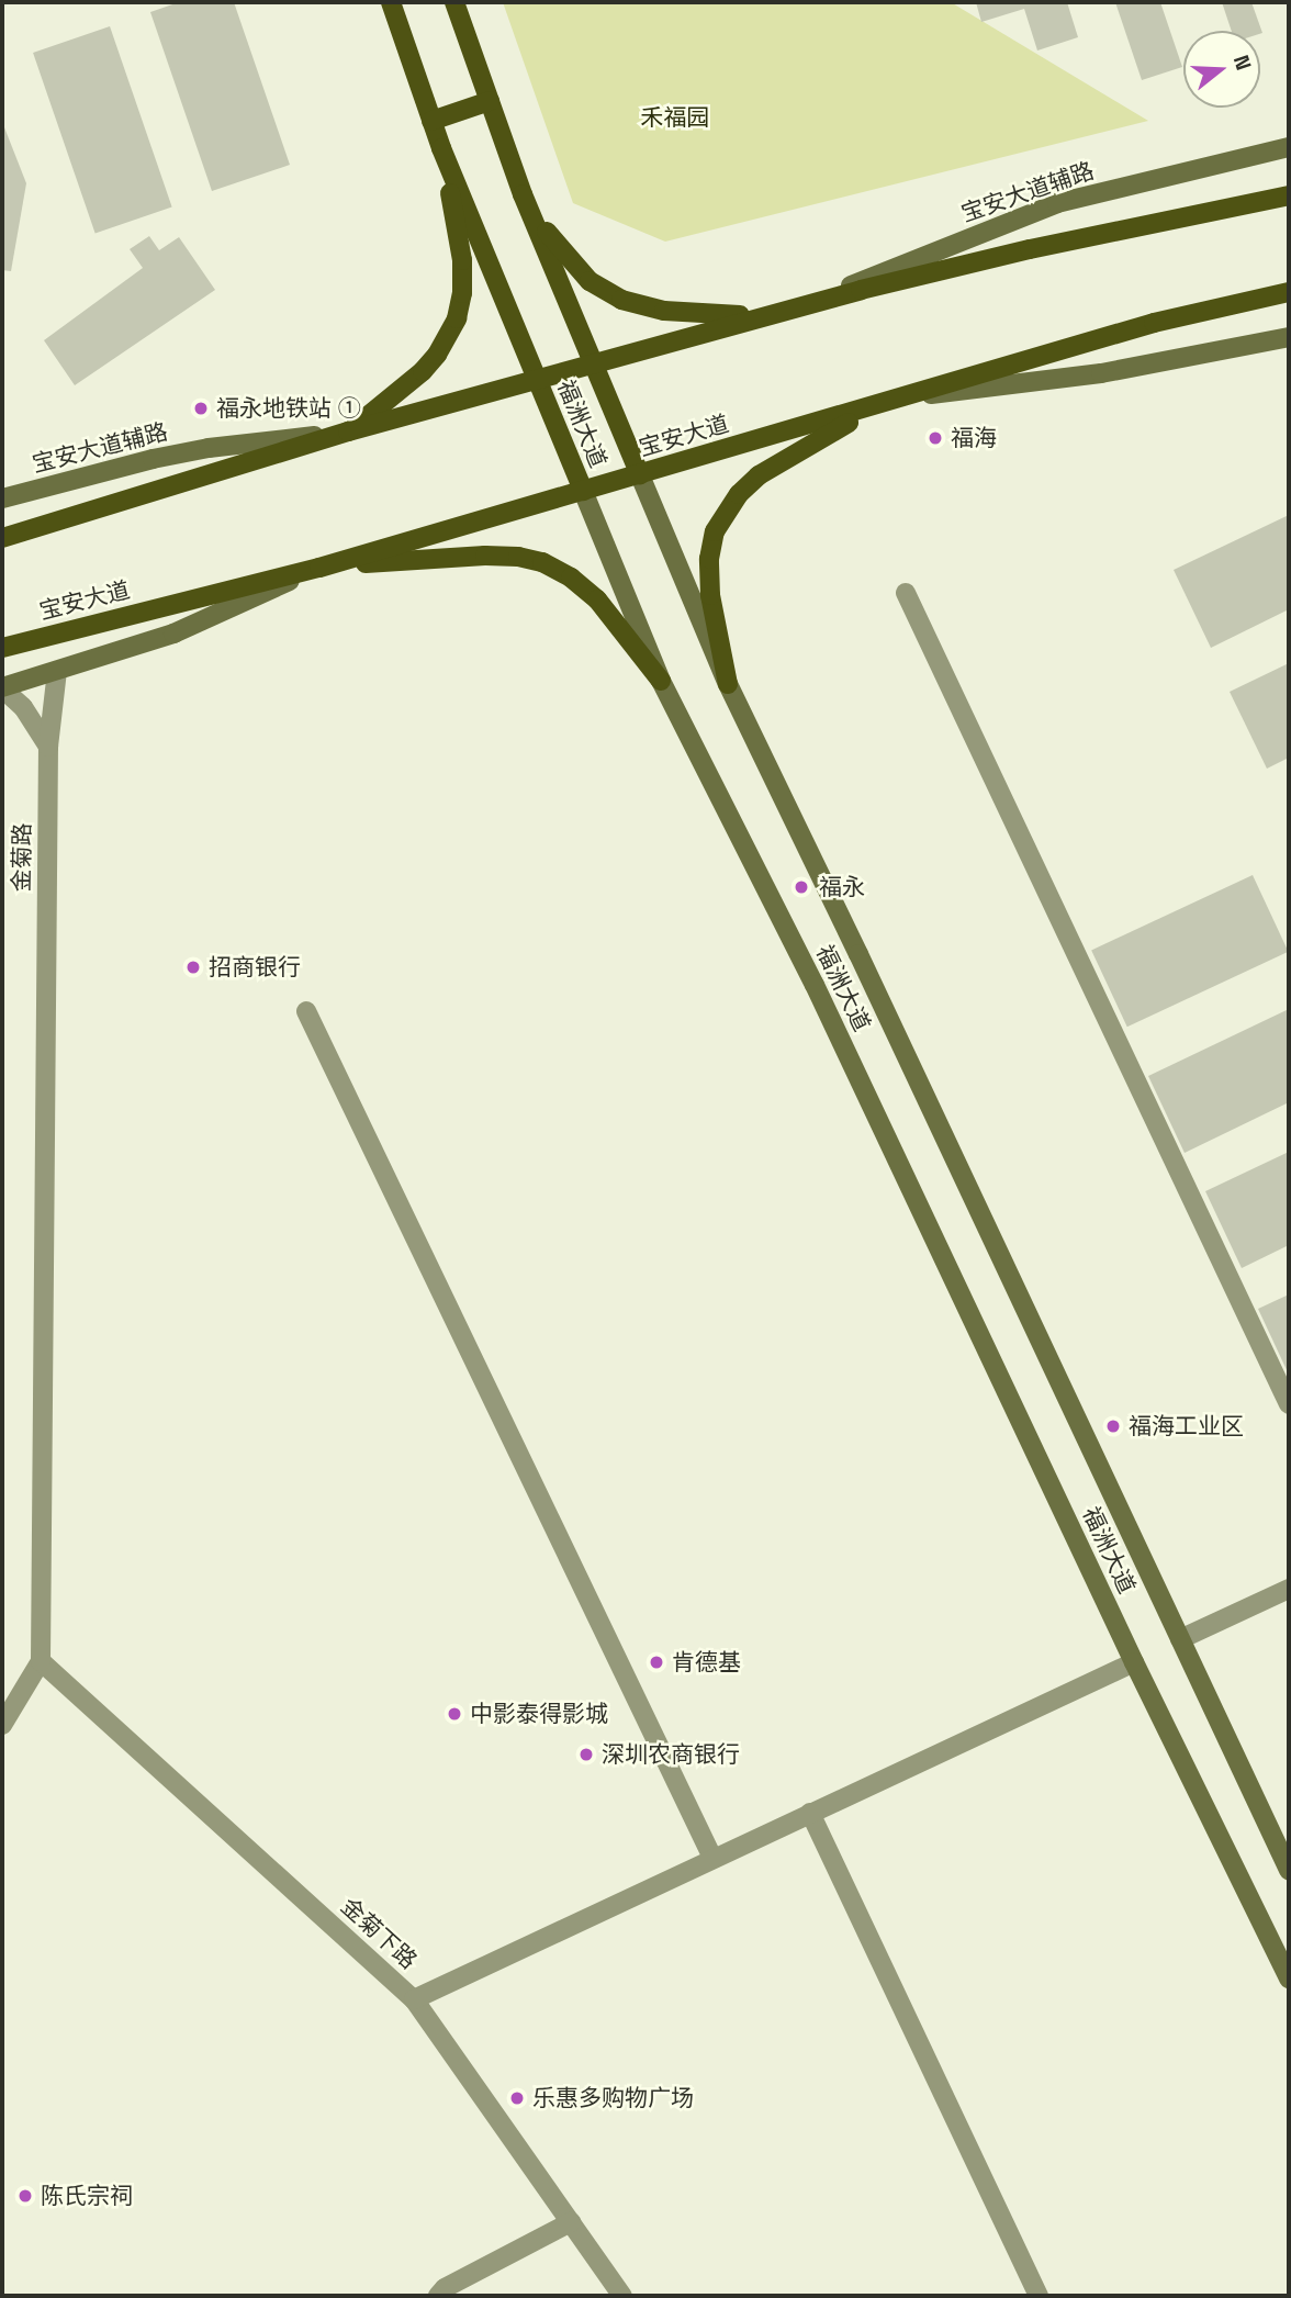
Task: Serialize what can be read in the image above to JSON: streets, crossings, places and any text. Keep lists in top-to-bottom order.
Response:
{
  "streets": {
    "main road": ["宝安大道辅路", "福洲大道", "宝安大道"],
    "street": ["金菊路", "金菊下路"]
  },
  "crossings": [
    ["福洲大道", "宝安大道"],
    ["金菊路", "金菊下路"]
  ],
  "parks": ["禾福园"],
  "places": [
    "福永地铁站 ①",
    "福海",
    "福永",
    "招商银行",
    "福海工业区",
    "肯德基",
    "中影泰得影城",
    "深圳农商银行",
    "乐惠多购物广场",
    "陈氏宗祠"
  ],
  "north": "right"
}
